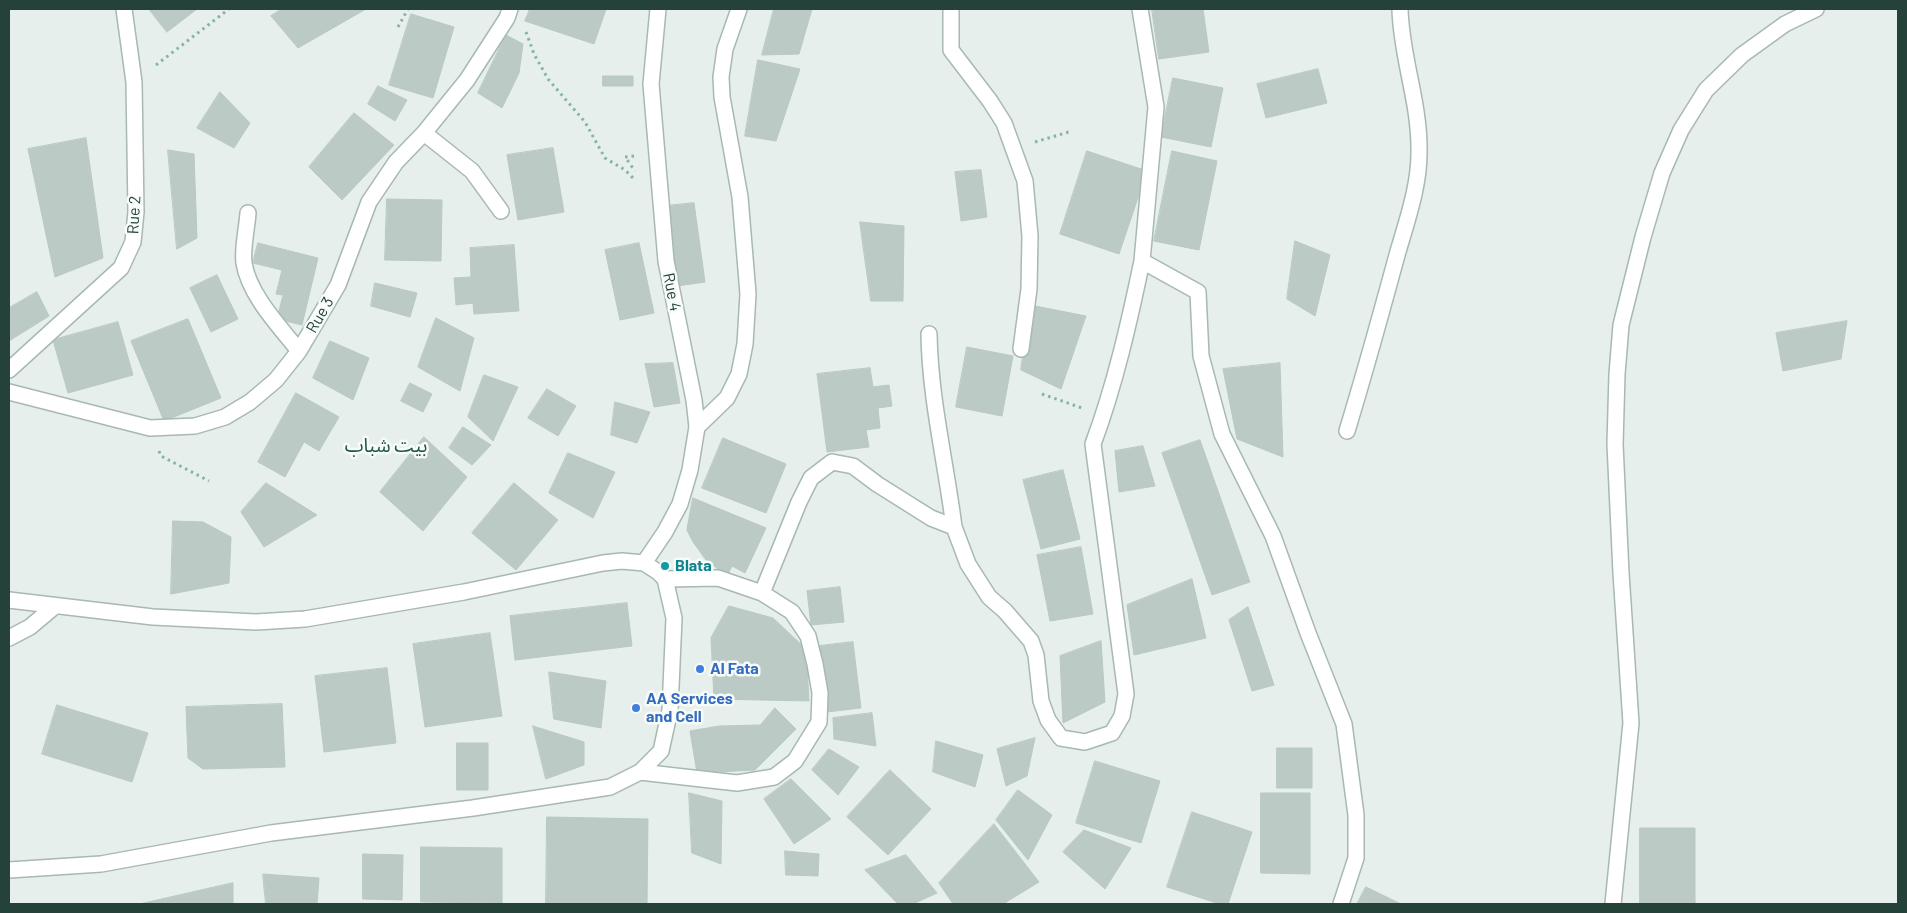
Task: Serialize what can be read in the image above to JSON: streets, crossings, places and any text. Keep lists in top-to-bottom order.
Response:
{
  "streets": {
    "street": ["Rue 2", "Rue 4", "Rue 3"]
  },
  "districts": ["بيت شباب"],
  "places": ["Blata", "Al Fata", "AA Services and Cell"]
}
